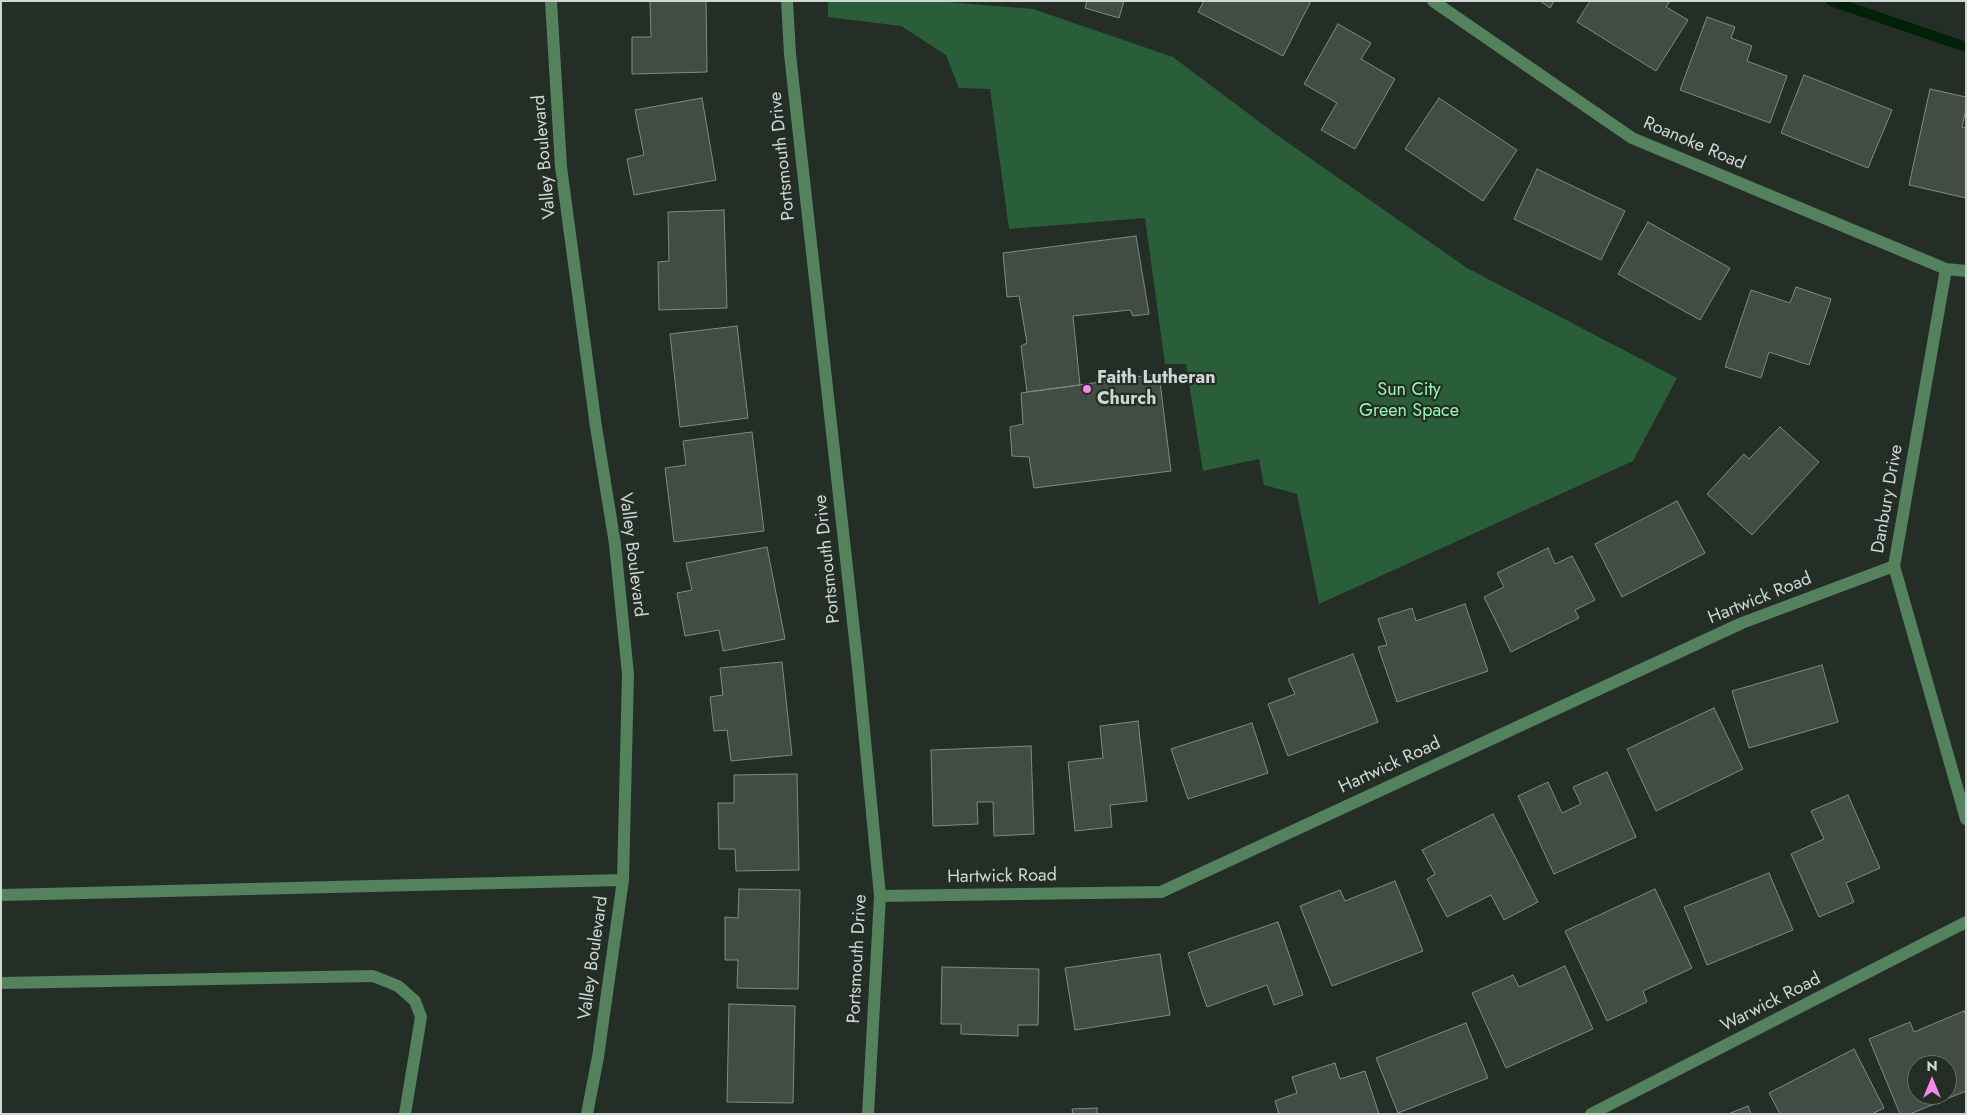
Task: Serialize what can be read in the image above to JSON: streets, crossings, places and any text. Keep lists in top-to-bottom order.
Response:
{
  "streets": {
    "street": [
      "Roanoke Road",
      "Portsmouth Drive",
      "Valley Boulevard",
      "Danbury Drive",
      "Hartwick Road",
      "Warwick Road"
    ]
  },
  "crossings": [
    ["Roanoke Road", "Danbury Drive"],
    ["Portsmouth Drive", "Hartwick Road"],
    ["Danbury Drive", "Hartwick Road"]
  ],
  "parks": ["Sun City Green Space"],
  "places": ["Faith Lutheran Church"],
  "north": "top"
}
